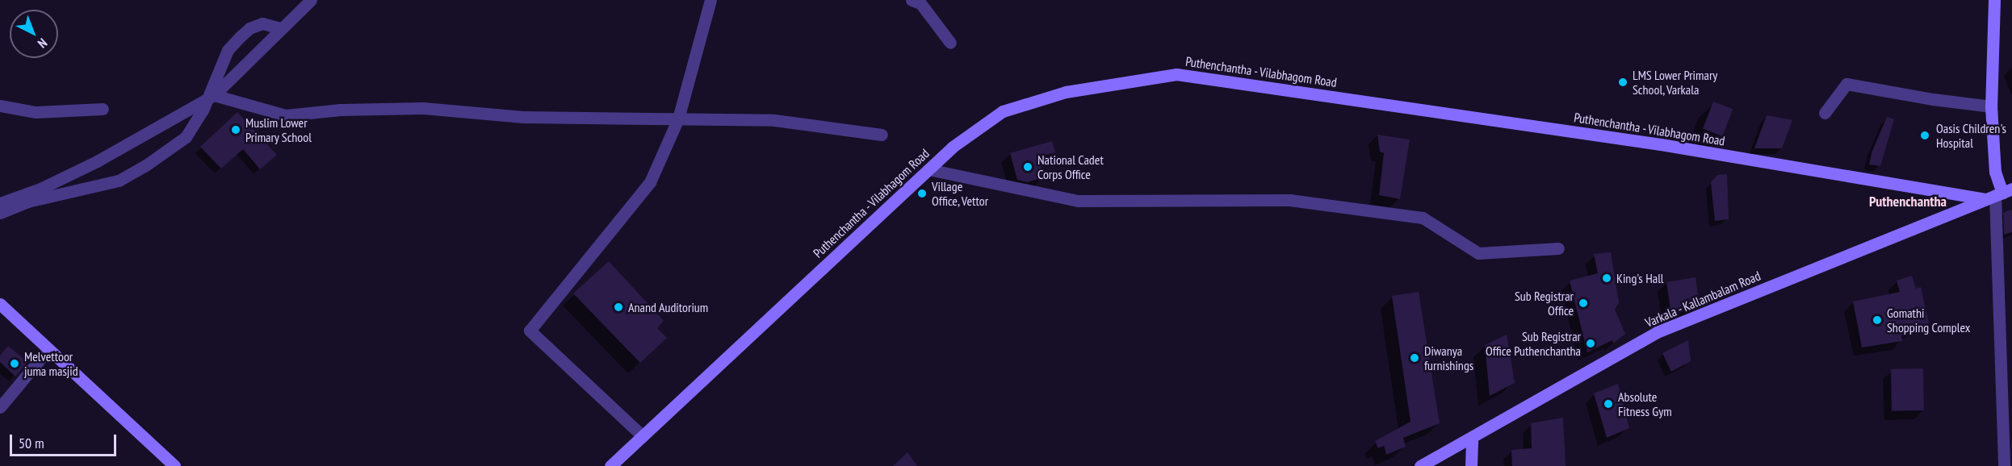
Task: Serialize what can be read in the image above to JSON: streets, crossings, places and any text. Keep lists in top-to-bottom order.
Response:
{
  "streets": {
    "main road": ["Puthenchantha - Vilabhagom Road", "Varkala - Kallambalam Road"]
  },
  "crossings": [
    ["Puthenchantha - Vilabhagom Road", "Varkala - Kallambalam Road"]
  ],
  "districts": ["Puthenchantha"],
  "places": [
    "LMS Lower Primary School, Varkala",
    "Muslim Lower Primary School",
    "Oasis Children's Hospital",
    "National Cadet Corps Office",
    "Village Office, Vettor",
    "King's Hall",
    "Sub Registrar Office",
    "Anand Auditorium",
    "Gomathi Shopping Complex",
    "Sub Registrar Office Puthenchantha",
    "Diwanya furnishings",
    "Melvettoor juma masjid",
    "Absolute Fitness Gym"
  ],
  "scale_bar": "50 m",
  "north": "bottom right"
}
